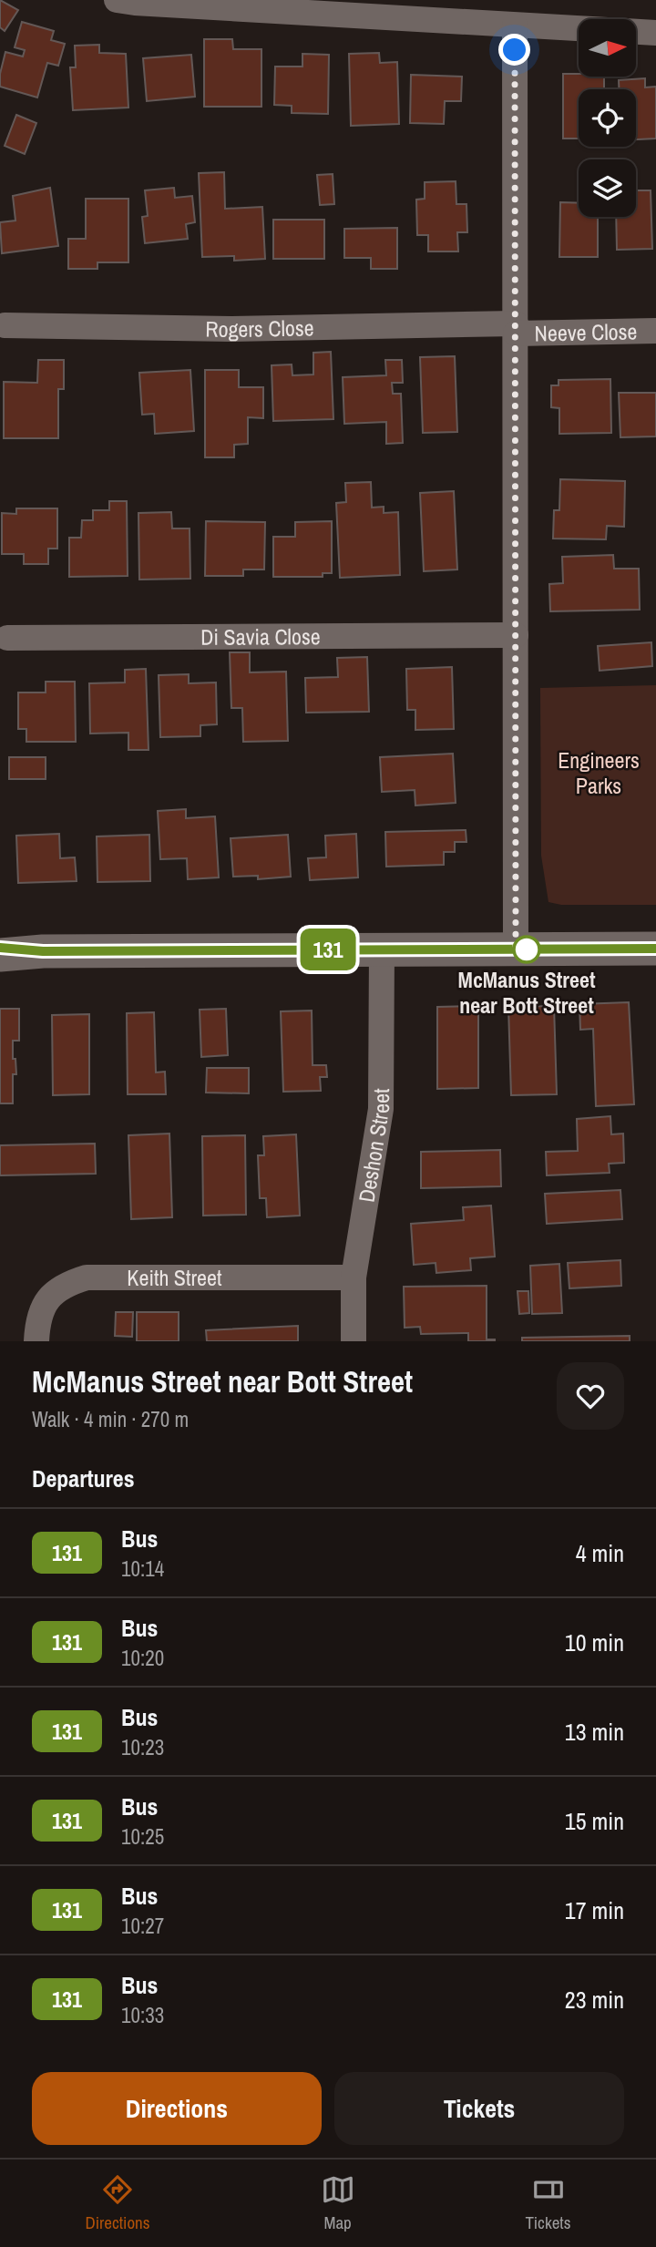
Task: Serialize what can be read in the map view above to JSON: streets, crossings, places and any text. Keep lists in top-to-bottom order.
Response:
{
  "streets": {
    "street": [
      "Rogers Close",
      "Neeve Close",
      "Di Savia Close",
      "Deshon Street",
      "Keith Street"
    ]
  },
  "crossings": [
    ["Rogers Close", "Neeve Close"],
    ["Deshon Street", "Keith Street"]
  ],
  "parks": ["Engineers Parks"],
  "places": ["McManus Street near Bott Street"],
  "lines": ["bus line 131"],
  "north": "right",
  "page": {
    "on_map": "131",
    "heading": [
      ["McManus Street near Bott Street", "Walk · 4 min · 270 m"],
      "Departures"
    ],
    "list": [
      {
        "mark": "131",
        "name": "Bus",
        "note": "10:14",
        "value": "4 min"
      },
      {
        "mark": "131",
        "name": "Bus",
        "note": "10:20",
        "value": "10 min"
      },
      {
        "mark": "131",
        "name": "Bus",
        "note": "10:23",
        "value": "13 min"
      },
      {
        "mark": "131",
        "name": "Bus",
        "note": "10:25",
        "value": "15 min"
      },
      {
        "mark": "131",
        "name": "Bus",
        "note": "10:27",
        "value": "17 min"
      },
      {
        "mark": "131",
        "name": "Bus",
        "note": "10:33",
        "value": "23 min"
      }
    ],
    "buttons": ["Directions", "Tickets"],
    "tabs": ["Directions", "Map", "Tickets"]
  }
}
